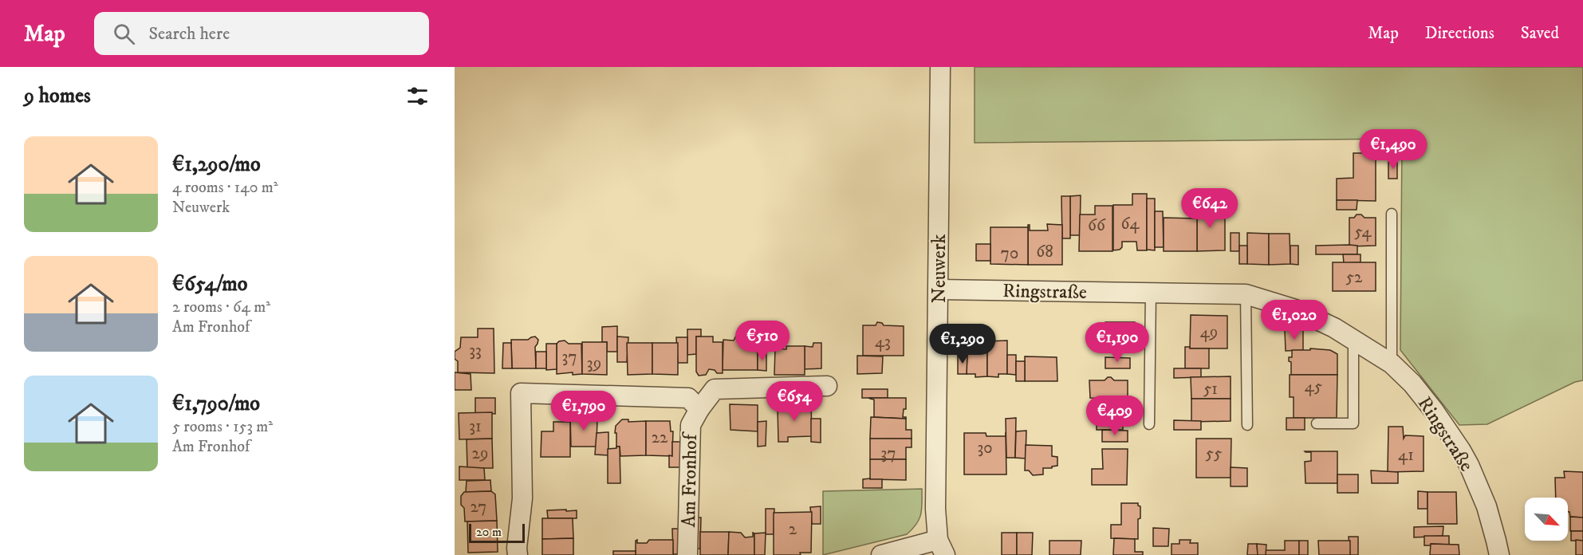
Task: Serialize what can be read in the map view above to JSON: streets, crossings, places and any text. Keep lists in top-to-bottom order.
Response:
{
  "streets": {
    "street": ["Neuwerk", "Ringstraße", "Am Fronhof"]
  },
  "crossings": [
    ["Neuwerk", "Ringstraße"]
  ],
  "house_numbers": [
    "64",
    "66",
    "54",
    "68",
    "70",
    "52",
    "49",
    "43",
    "33",
    "37",
    "39",
    "45",
    "51",
    "31",
    "22",
    "30",
    "29",
    "37",
    "55",
    "41",
    "27",
    "2"
  ],
  "scale_bar": "20 m",
  "north": "bottom right",
  "page": {
    "header": "Map",
    "search": "Search here",
    "nav": ["Map", "Directions", "Saved"],
    "heading": "9 homes",
    "list": [
      {
        "name": "€1,290/mo",
        "note": "4 rooms · 140 m² · Neuwerk"
      },
      {
        "name": "€654/mo",
        "note": "2 rooms · 64 m² · Am Fronhof"
      },
      {
        "name": "€1,790/mo",
        "note": "5 rooms · 153 m² · Am Fronhof"
      }
    ],
    "price": [
      "€1,490",
      "€642",
      "€1,020",
      "€510",
      "€1,190",
      "€1,290",
      "€654",
      "€1,790",
      "€409"
    ],
    "scale": "20 m"
  }
}
